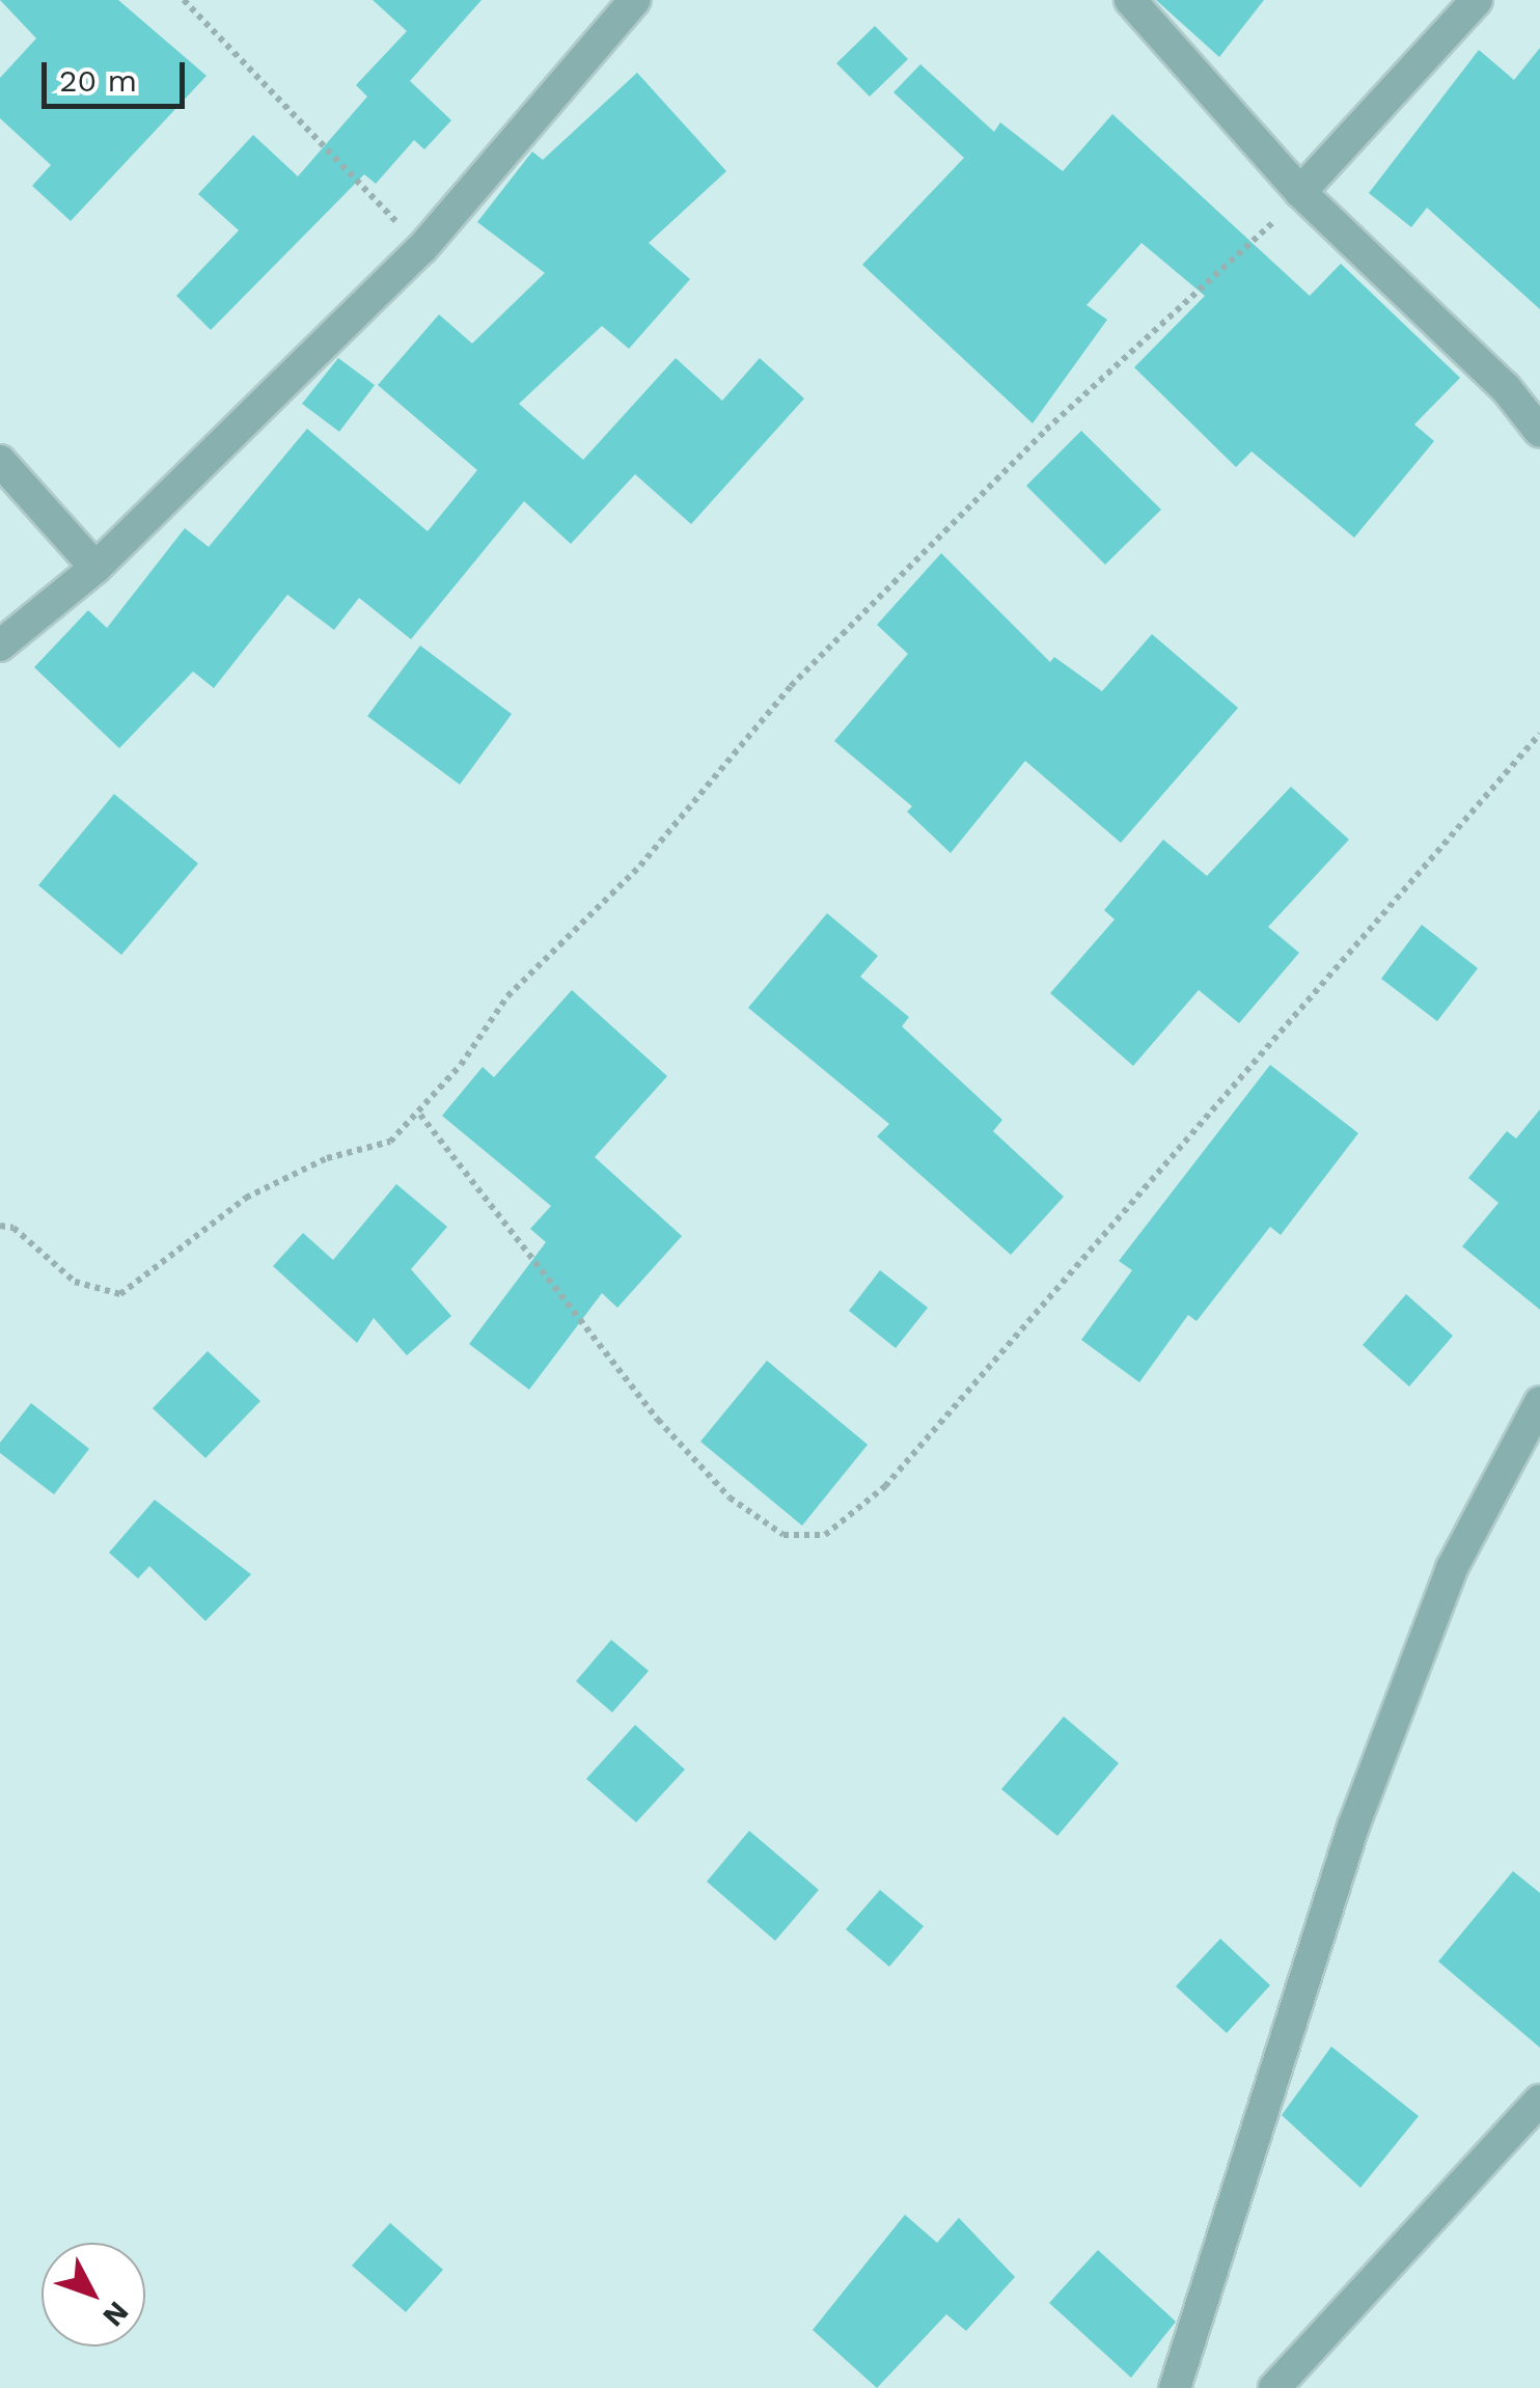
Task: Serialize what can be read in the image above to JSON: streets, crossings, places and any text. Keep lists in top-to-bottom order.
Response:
{
  "scale_bar": "20 m",
  "north": "bottom right"
}
